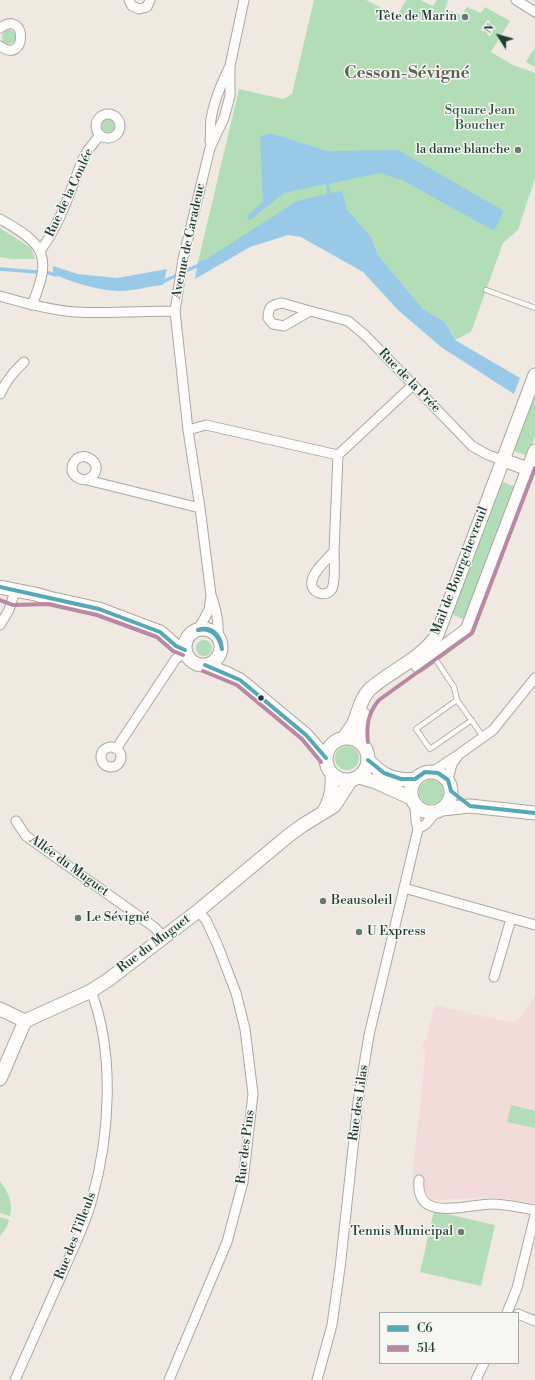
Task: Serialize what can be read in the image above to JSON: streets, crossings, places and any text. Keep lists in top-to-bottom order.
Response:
{
  "streets": {
    "main road": ["Mail de Bourgchevreuil", "Rue du Muguet"],
    "street": [
      "Rue de la Coulée",
      "Avenue de Caradeuc",
      "Rue de la Prée",
      "Allée du Muguet",
      "Rue des Lilas",
      "Rue des Pins",
      "Rue des Tilleuls"
    ]
  },
  "crossings": [
    ["Rue de la Prée", "Mail de Bourgchevreuil"],
    ["Mail de Bourgchevreuil", "Rue du Muguet"],
    ["Allée du Muguet", "Rue du Muguet"],
    ["Rue du Muguet", "Rue des Pins"],
    ["Rue du Muguet", "Rue des Tilleuls"]
  ],
  "districts": ["Cesson-Sévigné"],
  "parks": ["Square Jean Boucher"],
  "places": [
    "Tête de Marin",
    "la dame blanche",
    "Beausoleil",
    "Le Sévigné",
    "U Express",
    "Tennis Municipal"
  ],
  "lines": ["transit line 514", "transit line C6"],
  "legend": ["C6", "514"],
  "north": "top left"
}
